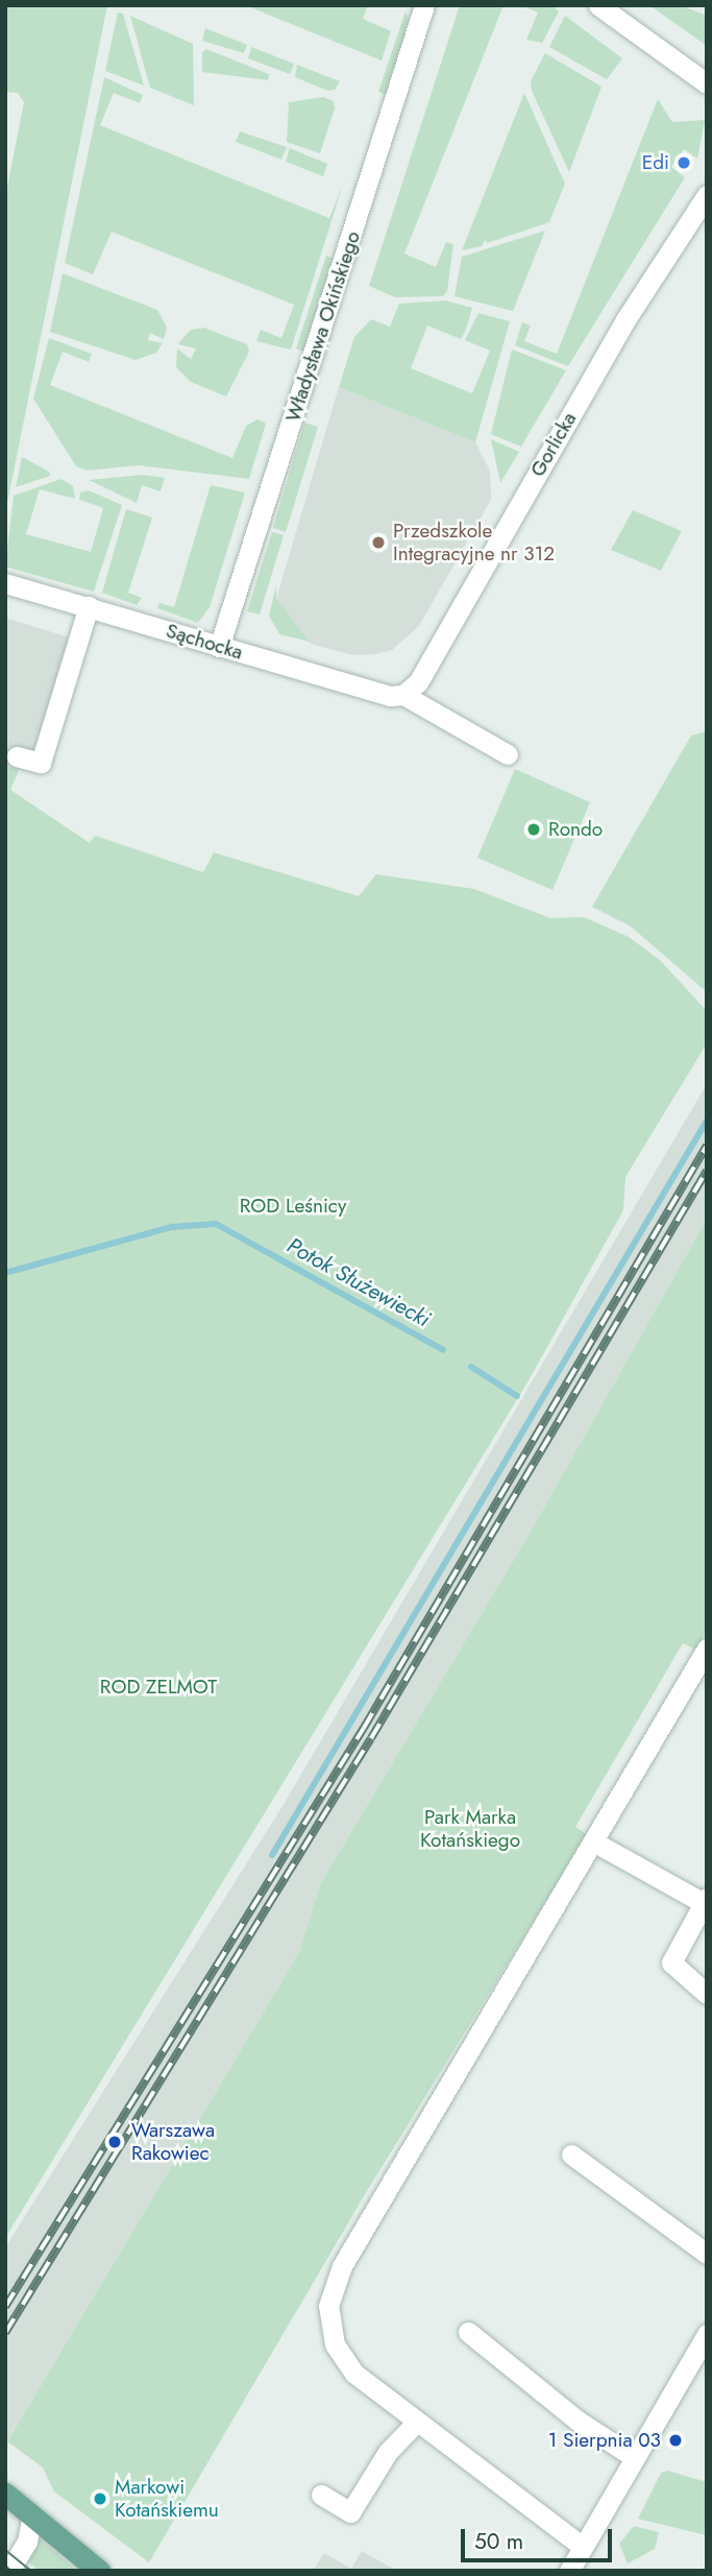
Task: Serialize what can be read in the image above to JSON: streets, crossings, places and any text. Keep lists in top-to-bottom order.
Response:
{
  "streets": {
    "street": ["Władysława Okińskiego", "Gorlicka", "Sąchocka"]
  },
  "crossings": [
    ["Władysława Okińskiego", "Sąchocka"],
    ["Gorlicka", "Sąchocka"]
  ],
  "water": ["Potok Służewiecki"],
  "parks": ["ROD Leśnicy", "ROD ZELMOT", "Park Marka Kotańskiego"],
  "places": [
    "Edi",
    "Przedszkole Integracyjne nr 312",
    "Rondo",
    "Warszawa Rakowiec",
    "1 Sierpnia 03",
    "Markowi Kotańskiemu"
  ],
  "scale_bar": "50 m"
}
